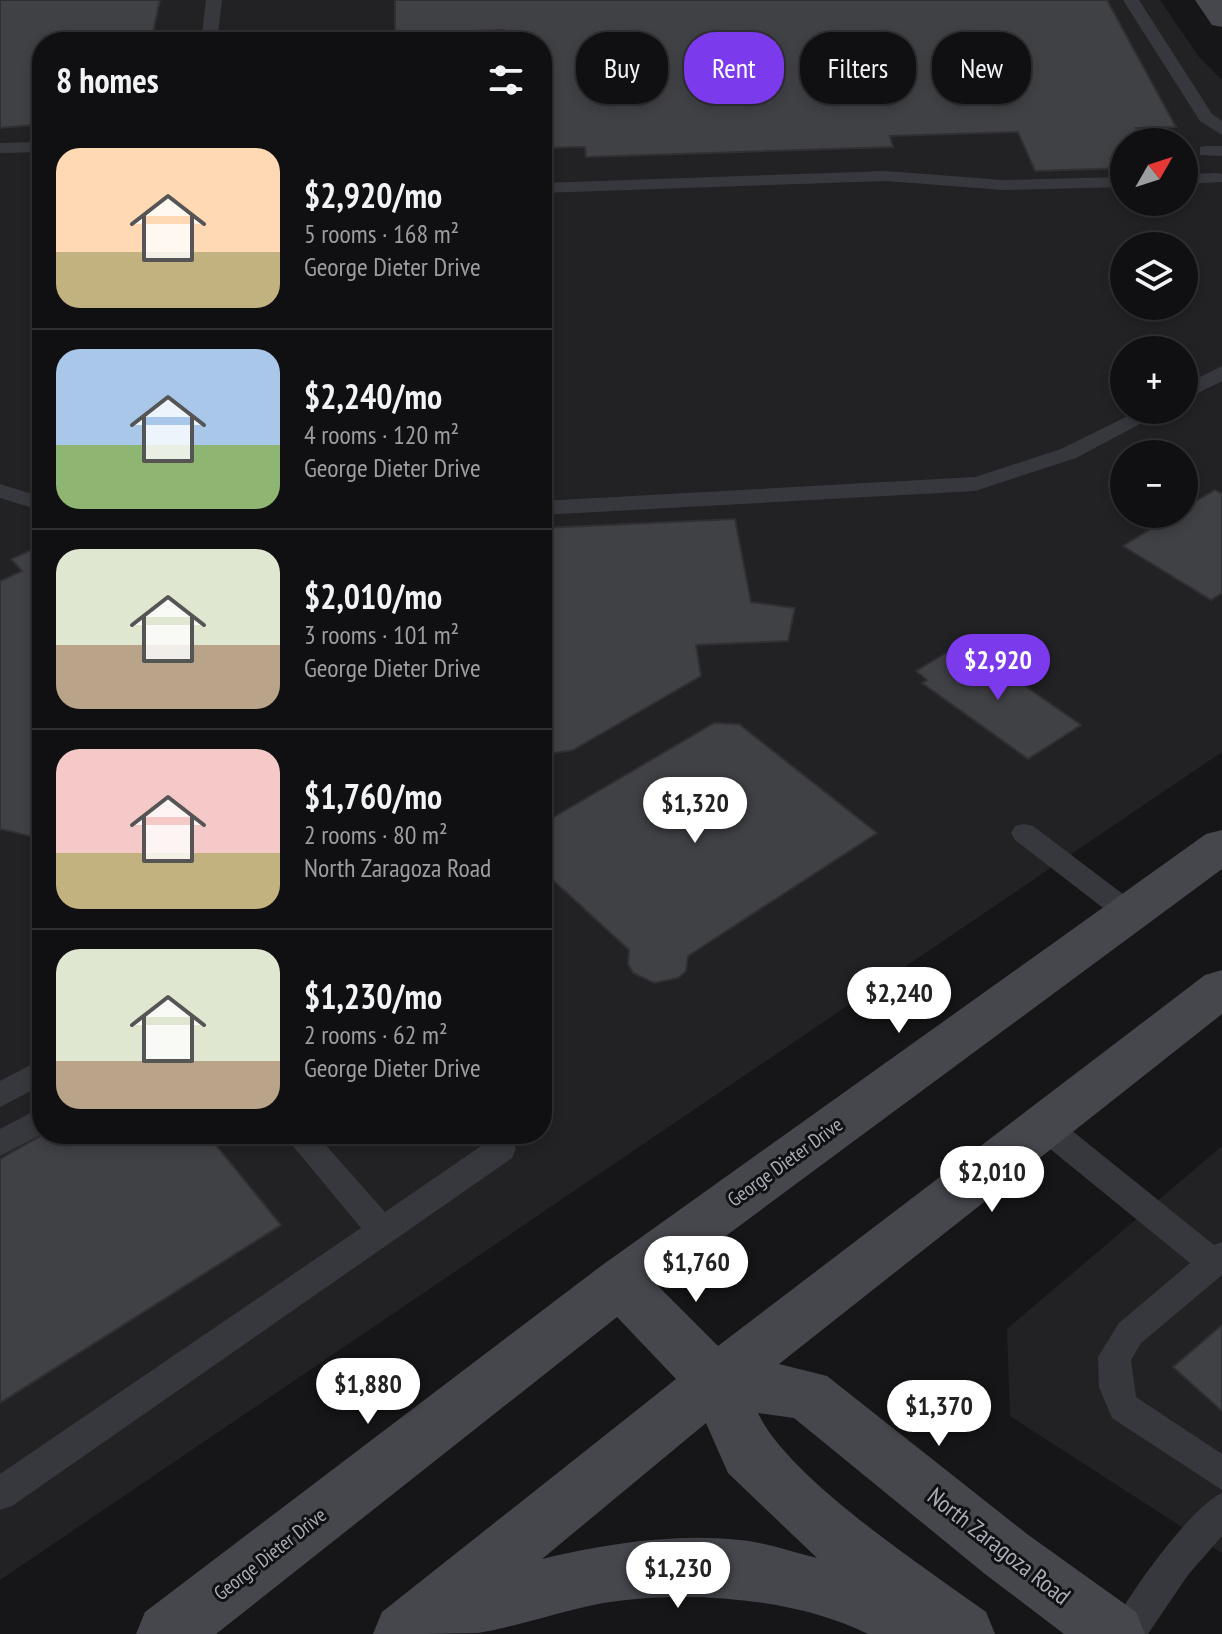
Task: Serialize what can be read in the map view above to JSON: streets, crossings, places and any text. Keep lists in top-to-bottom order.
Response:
{
  "streets": {
    "main road": ["George Dieter Drive", "North Zaragoza Road"]
  },
  "north": "top right",
  "page": {
    "chip": [
      "Buy",
      "Rent",
      "Filters",
      "New"
    ],
    "heading": "8 homes",
    "map_buttons": ["+", "−"],
    "list": [
      {
        "name": "$2,920/mo",
        "note": "5 rooms · 168 m² · George Dieter Drive"
      },
      {
        "name": "$2,240/mo",
        "note": "4 rooms · 120 m² · George Dieter Drive"
      },
      {
        "name": "$2,010/mo",
        "note": "3 rooms · 101 m² · George Dieter Drive"
      },
      {
        "name": "$1,760/mo",
        "note": "2 rooms · 80 m² · North Zaragoza Road"
      },
      {
        "name": "$1,230/mo",
        "note": "2 rooms · 62 m² · George Dieter Drive"
      }
    ],
    "price": [
      "$2,920",
      "$1,320",
      "$2,240",
      "$2,010",
      "$1,760",
      "$1,880",
      "$1,370",
      "$1,230"
    ]
  }
}
